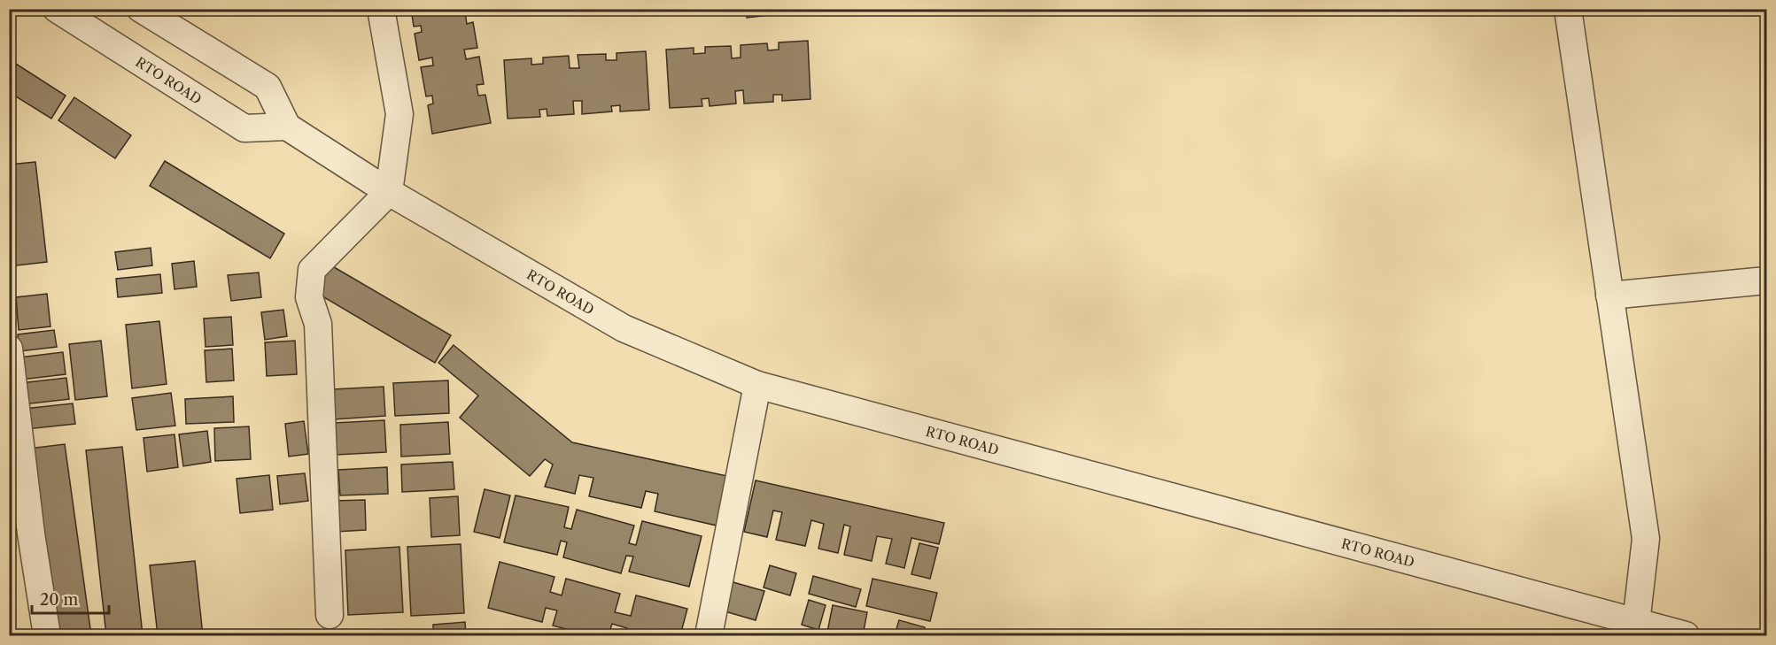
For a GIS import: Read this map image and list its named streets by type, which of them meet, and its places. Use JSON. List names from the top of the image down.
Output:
{
  "streets": {
    "street": ["RTO ROAD"]
  },
  "scale_bar": "20 m"
}
